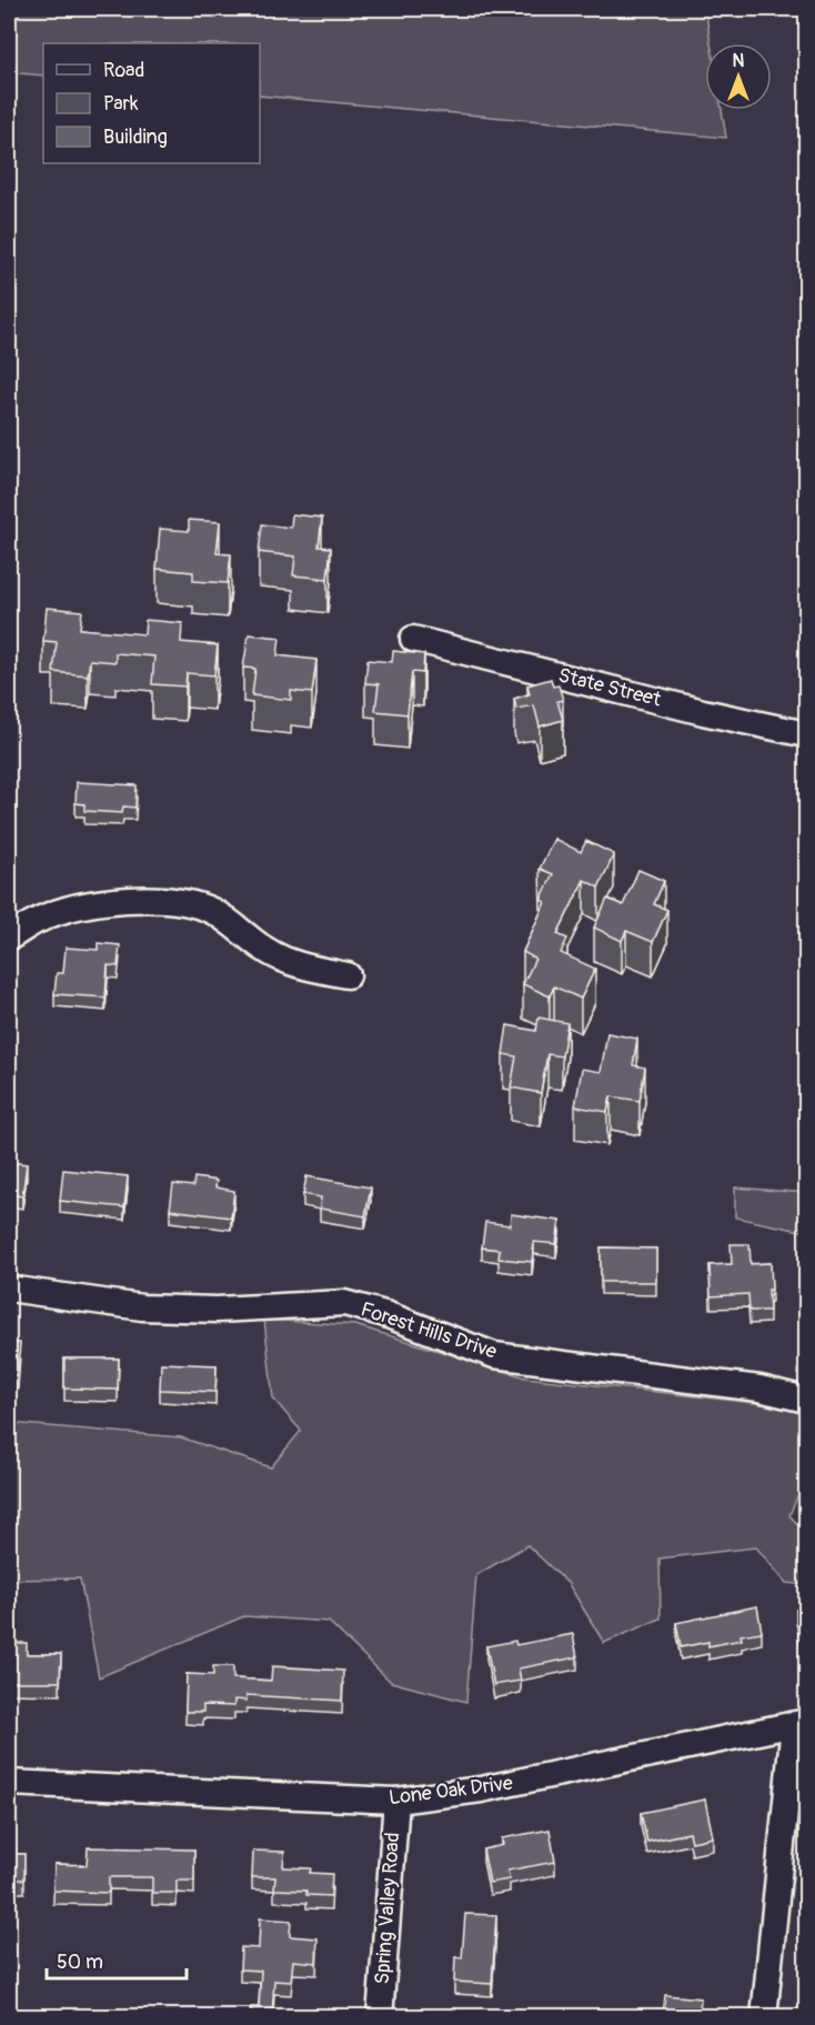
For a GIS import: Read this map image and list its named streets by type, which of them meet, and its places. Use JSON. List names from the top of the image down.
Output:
{
  "streets": {
    "street": [
      "State Street",
      "Forest Hills Drive",
      "Lone Oak Drive",
      "Spring Valley Road"
    ]
  },
  "crossings": [
    ["Lone Oak Drive", "Spring Valley Road"]
  ],
  "legend": ["Road", "Park", "Building"],
  "scale_bar": "50 m",
  "north": "top"
}
